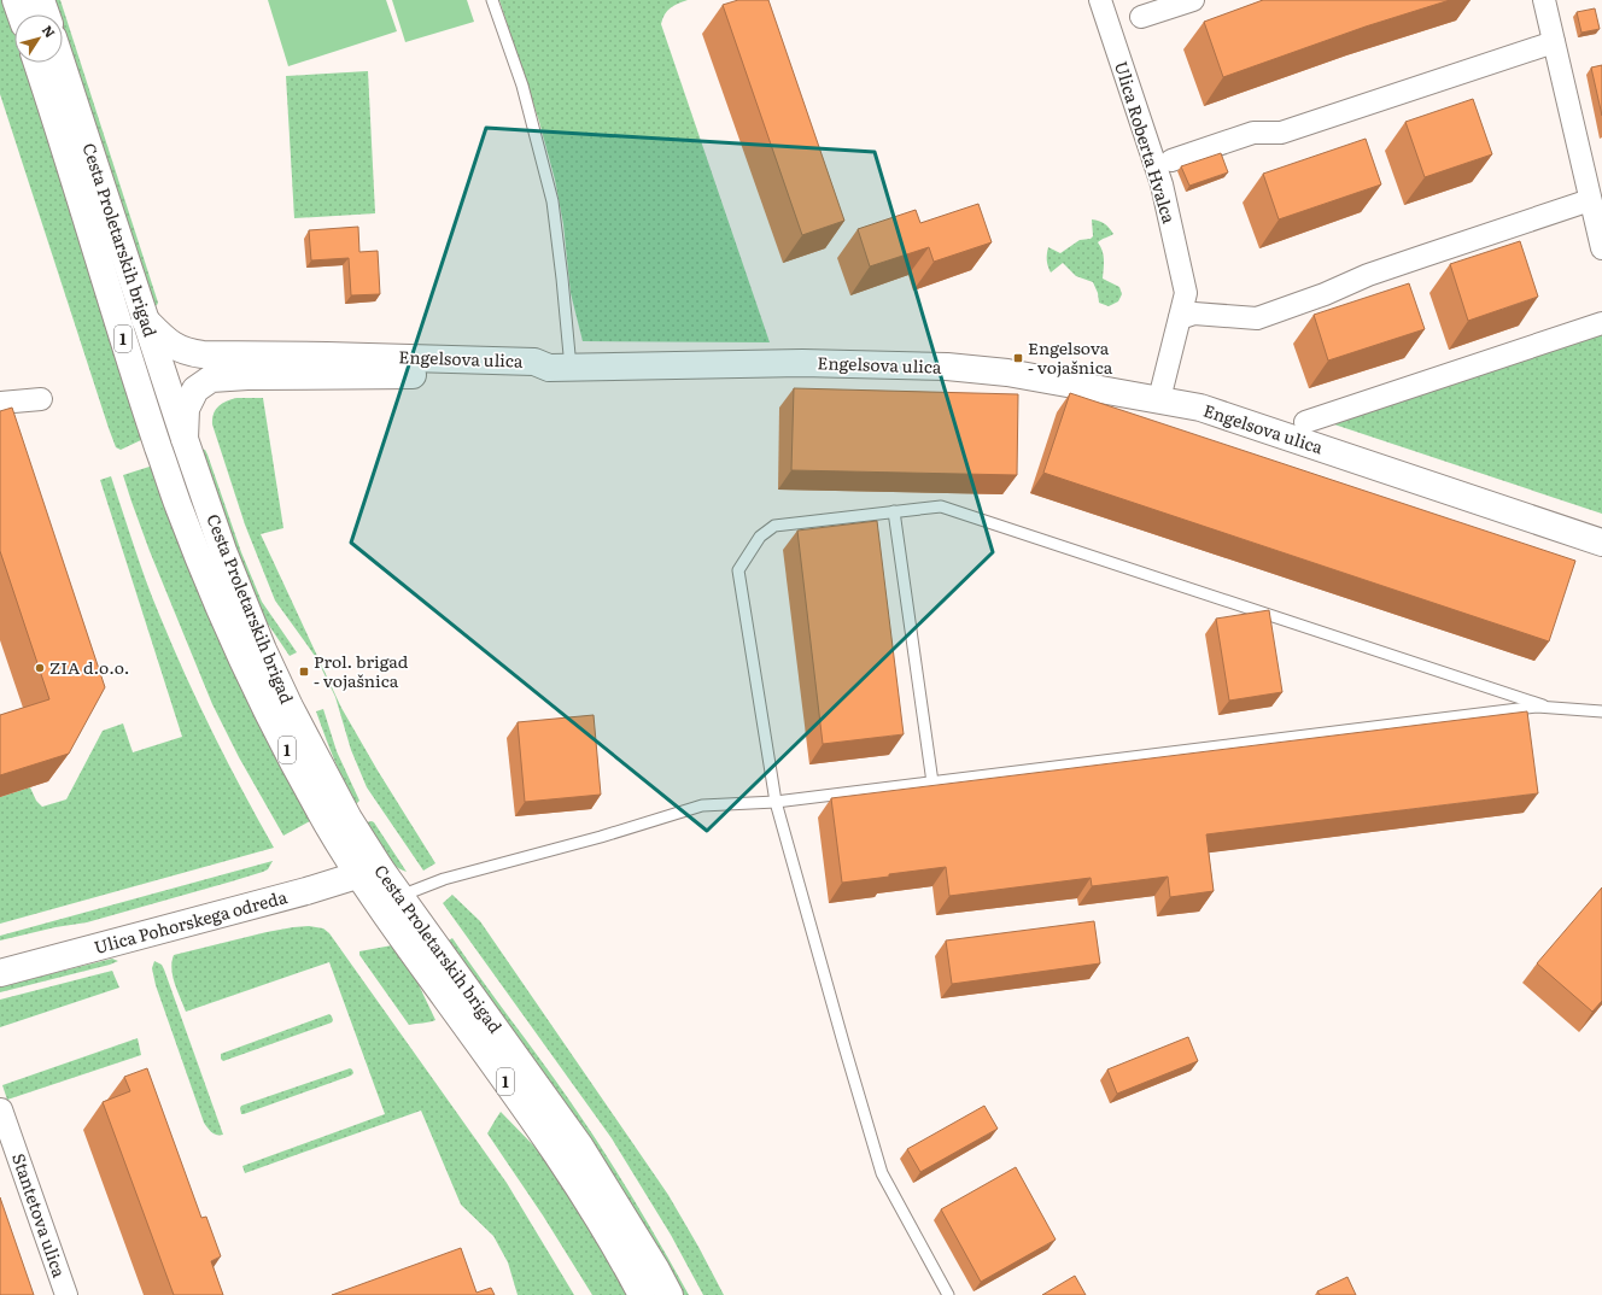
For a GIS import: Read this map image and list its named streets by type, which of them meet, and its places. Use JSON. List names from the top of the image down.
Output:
{
  "streets": {
    "main road": [
      "Cesta Proletarskih brigad",
      "1",
      "Engelsova ulica",
      "Ulica Pohorskega odreda"
    ],
    "street": ["Ulica Roberta Hvalca", "Stantetova ulica"]
  },
  "crossings": [
    ["Ulica Roberta Hvalca", "Engelsova ulica"],
    ["Cesta Proletarskih brigad", "Engelsova ulica"],
    ["Cesta Proletarskih brigad", "Ulica Pohorskega odreda"]
  ],
  "places": {
    "transit": ["Engelsova - vojašnica", "Prol. brigad - vojašnica"],
    "other": ["ZIA d.o.o."]
  },
  "north": "top right"
}
